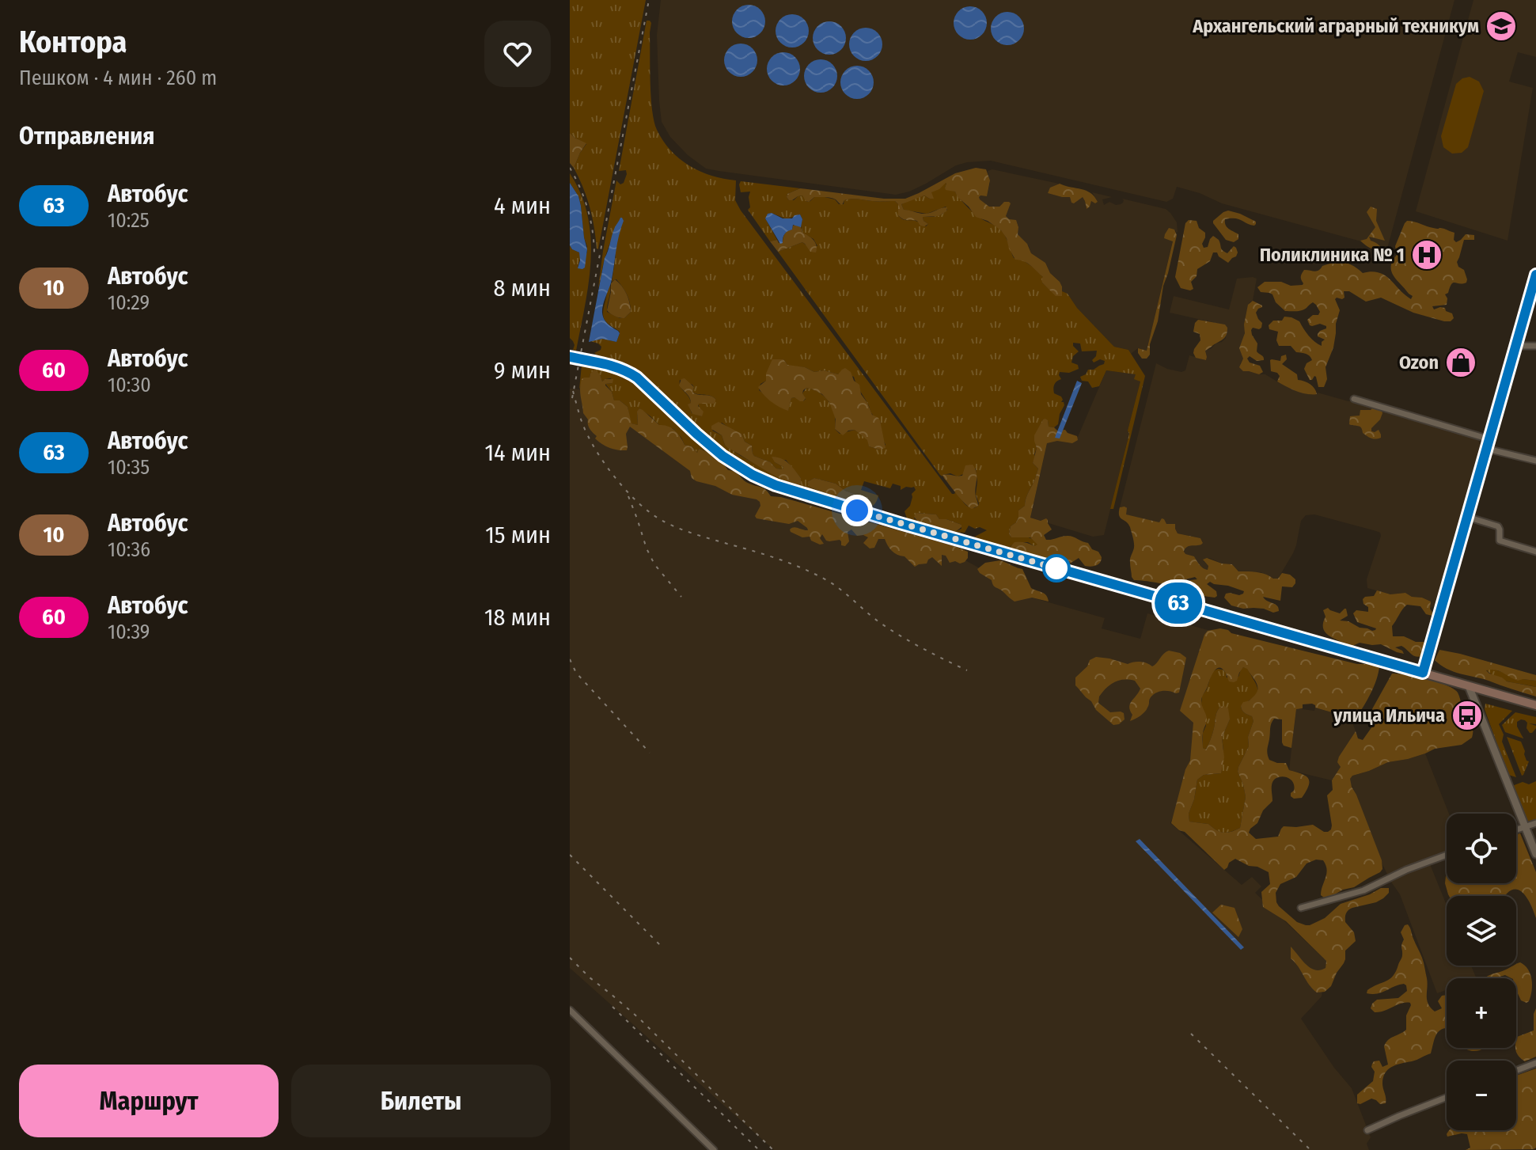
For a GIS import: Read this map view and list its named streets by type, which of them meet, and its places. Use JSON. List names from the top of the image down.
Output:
{
  "places": {
    "school or university": ["Архангельский аграрный техникум"],
    "hospital": ["Поликлиника № 1"],
    "shop": ["Ozon"],
    "bus stop": ["улица Ильича"]
  },
  "lines": ["bus line 63"],
  "page": {
    "heading": [
      ["Контора", "Пешком · 4 мин · 260 m"],
      "Отправления"
    ],
    "on_map": "63",
    "list": [
      {
        "mark": "63",
        "name": "Автобус",
        "note": "10:25",
        "value": "4 мин"
      },
      {
        "mark": "10",
        "name": "Автобус",
        "note": "10:29",
        "value": "8 мин"
      },
      {
        "mark": "60",
        "name": "Автобус",
        "note": "10:30",
        "value": "9 мин"
      },
      {
        "mark": "63",
        "name": "Автобус",
        "note": "10:35",
        "value": "14 мин"
      },
      {
        "mark": "10",
        "name": "Автобус",
        "note": "10:36",
        "value": "15 мин"
      },
      {
        "mark": "60",
        "name": "Автобус",
        "note": "10:39",
        "value": "18 мин"
      }
    ],
    "map_buttons": ["+", "−"],
    "buttons": ["Маршрут", "Билеты"]
  }
}
